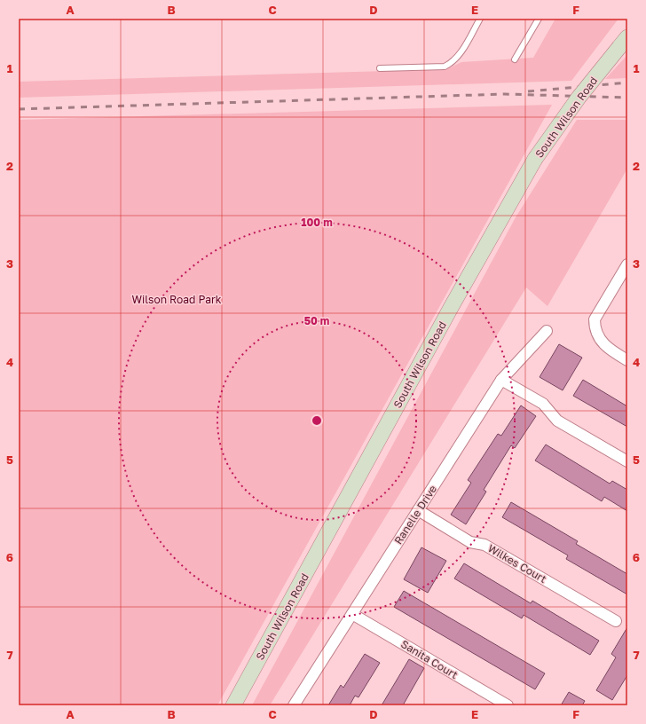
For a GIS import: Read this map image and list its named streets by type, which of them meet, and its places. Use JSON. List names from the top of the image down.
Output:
{
  "streets": {
    "main road": ["South Wilson Road"],
    "street": ["Ranelle Drive", "Wilkes Court", "Sanita Court"]
  },
  "crossings": [
    ["Ranelle Drive", "Wilkes Court"],
    ["Ranelle Drive", "Sanita Court"]
  ],
  "parks": ["Wilson Road Park"],
  "grid": {
    "columns": [
      "A",
      "B",
      "C",
      "D",
      "E",
      "F"
    ],
    "rows": [
      "1",
      "2",
      "3",
      "4",
      "5",
      "6",
      "7"
    ]
  },
  "rings": ["100 m", "50 m"]
}
